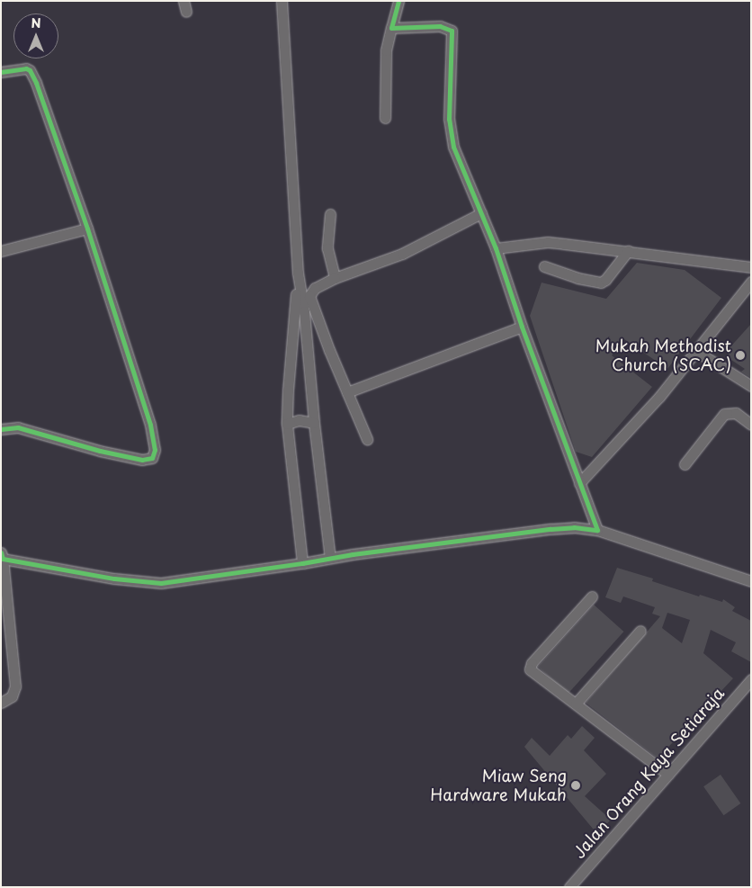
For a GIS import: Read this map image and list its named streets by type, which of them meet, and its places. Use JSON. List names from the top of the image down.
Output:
{
  "streets": {
    "street": ["Jalan Orang Kaya Setiaraja"]
  },
  "places": ["Mukah Methodist Church (SCAC)", "Miaw Seng Hardware Mukah"],
  "north": "top"
}
